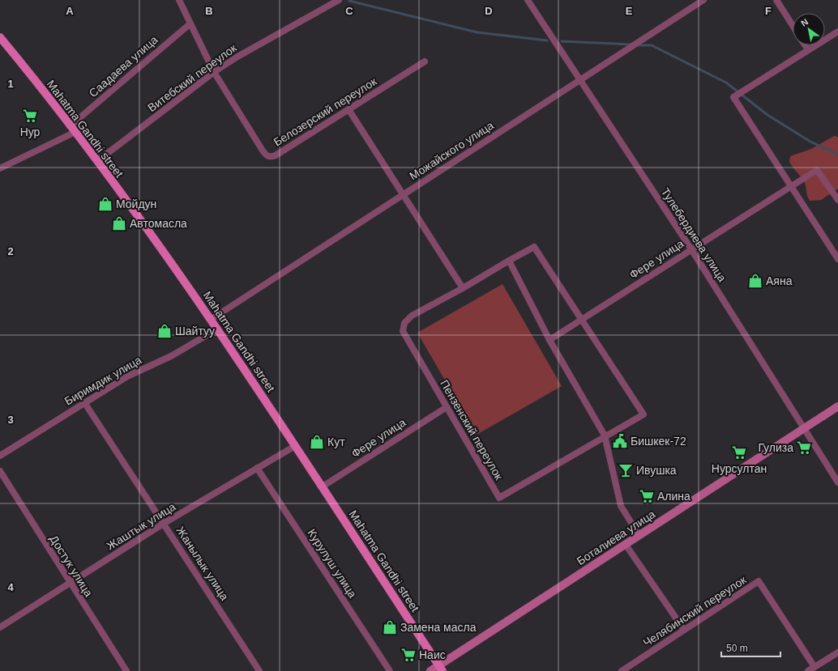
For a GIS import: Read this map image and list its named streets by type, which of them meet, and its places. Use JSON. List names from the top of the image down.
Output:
{
  "streets": {
    "main road": ["Mahatma Gandhi street"],
    "street": [
      "Саадаева улица",
      "Витебский переулок",
      "Белозерский переулок",
      "Можайского улица",
      "Тулебердиева улица",
      "Фере улица",
      "Биримдик улица",
      "Пензенский переулок",
      "Жаштык улица",
      "Боталиева улица",
      "Жанылык улица",
      "Курулуш улица",
      "Достук улица",
      "Челябинский переулок"
    ]
  },
  "crossings": [
    ["Саадаева улица", "Белозерский переулок"],
    ["Саадаева улица", "Mahatma Gandhi street"],
    ["Витебский переулок", "Белозерский переулок"],
    ["Витебский переулок", "Mahatma Gandhi street"],
    ["Mahatma Gandhi street", "Можайского улица"],
    ["Mahatma Gandhi street", "Фере улица"],
    ["Mahatma Gandhi street", "Биримдик улица"],
    ["Mahatma Gandhi street", "Жаштык улица"],
    ["Mahatma Gandhi street", "Боталиева улица"],
    ["Можайского улица", "Тулебердиева улица"],
    ["Тулебердиева улица", "Фере улица"],
    ["Тулебердиева улица", "Боталиева улица"],
    ["Фере улица", "Пензенский переулок"],
    ["Биримдик улица", "Жанылык улица"],
    ["Жаштык улица", "Жанылык улица"],
    ["Жаштык улица", "Курулуш улица"],
    ["Жаштык улица", "Достук улица"]
  ],
  "places": {
    "supermarket": [
      "Нур",
      "Гулиза",
      "Нурсултан",
      "Алина",
      "Наис"
    ],
    "shop": [
      "Мойдун",
      "Автомасла",
      "Аяна",
      "Шайтуу",
      "Кут",
      "Замена масла"
    ],
    "public building": ["Бишкек-72"],
    "bar": ["Ивушка"]
  },
  "scale_bar": "50 m",
  "north": "top left",
  "grid": {
    "columns": [
      "A",
      "B",
      "C",
      "D",
      "E",
      "F"
    ],
    "rows": [
      "1",
      "2",
      "3",
      "4"
    ]
  }
}
